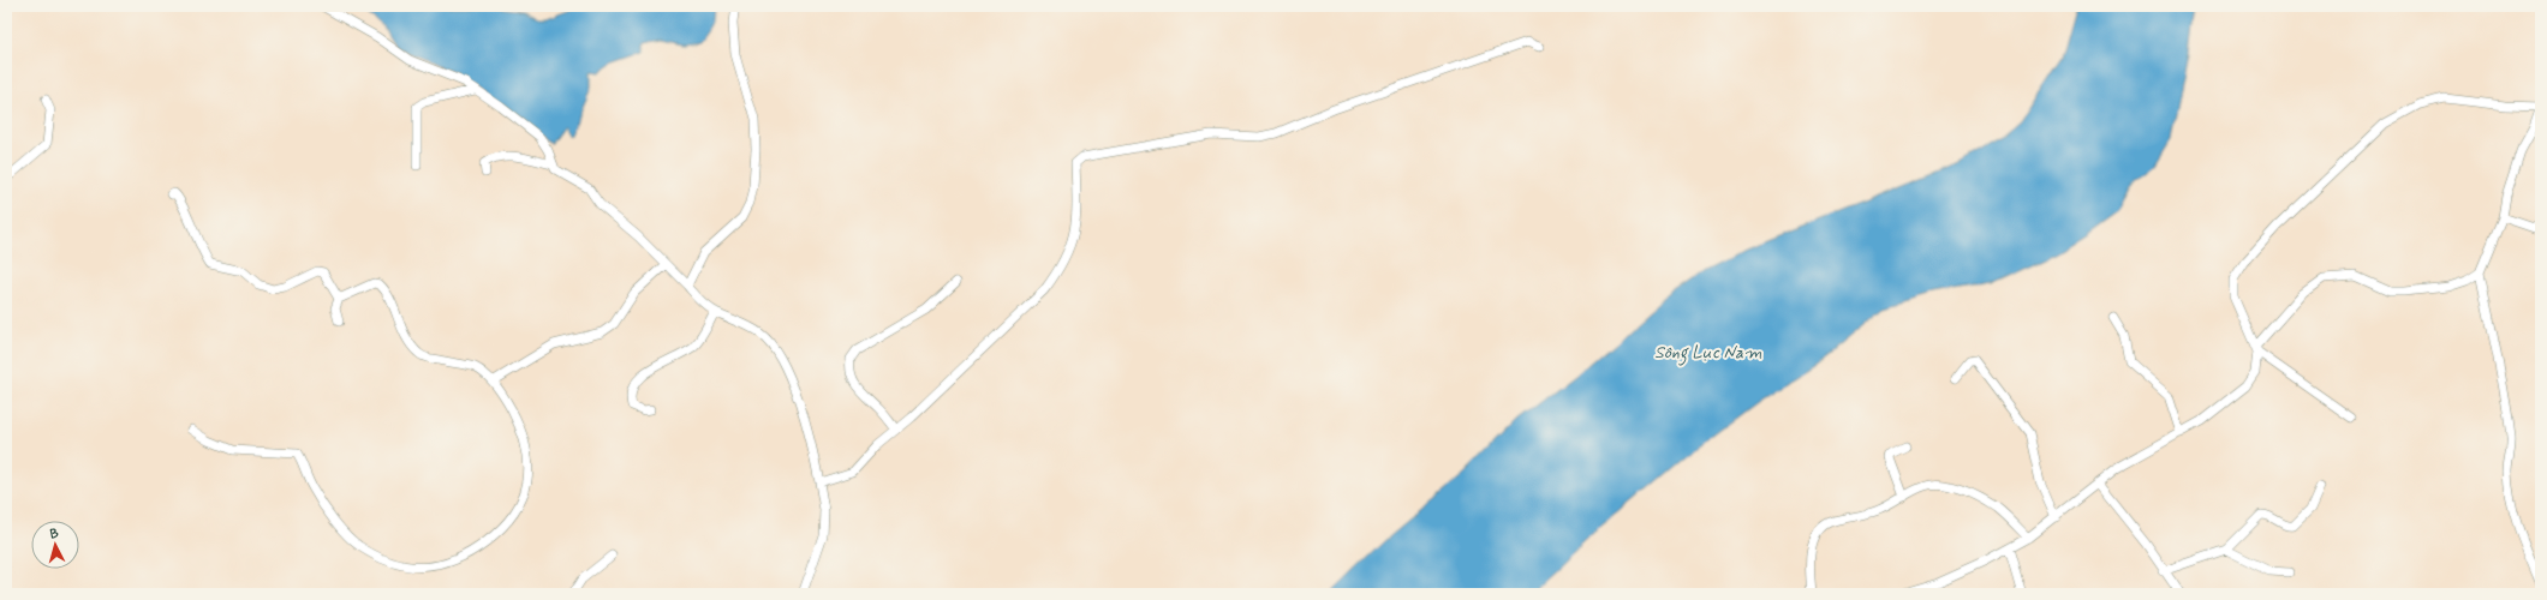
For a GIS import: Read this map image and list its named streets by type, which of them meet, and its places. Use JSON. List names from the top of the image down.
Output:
{
  "water": ["Sông Lục Nam"],
  "north": "top"
}
